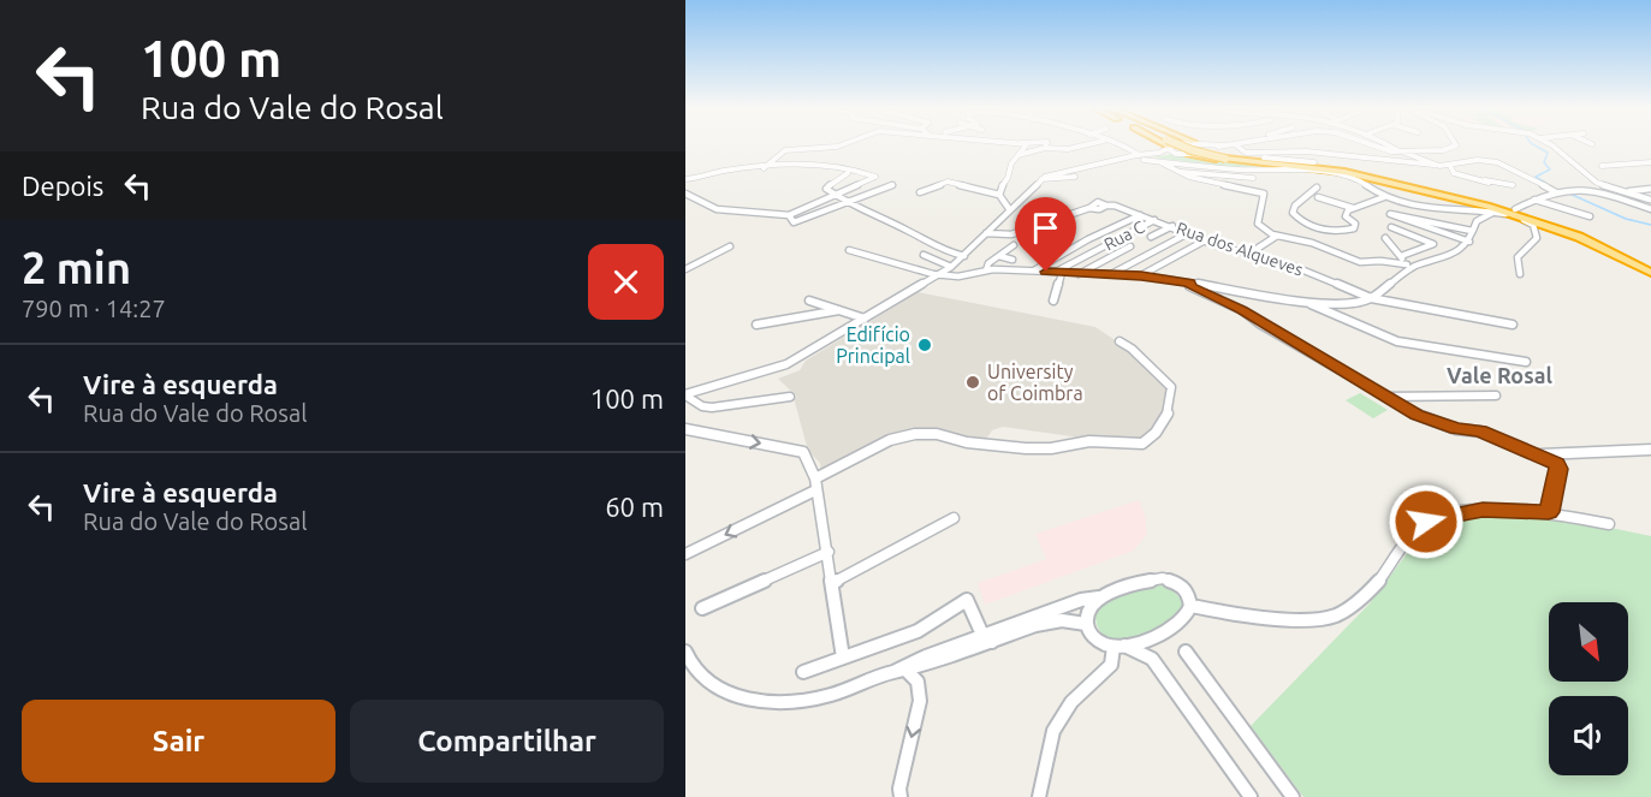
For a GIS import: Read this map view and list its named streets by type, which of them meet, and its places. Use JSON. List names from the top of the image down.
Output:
{
  "streets": {
    "street": ["Rua C", "Rua dos Alqueves"]
  },
  "crossings": [
    ["Rua C", "Rua dos Alqueves"]
  ],
  "districts": ["Vale Rosal"],
  "places": ["Edifício Principal", "University of Coimbra"],
  "north": "bottom right",
  "page": {
    "turn": ["100 m", "Rua do Vale do Rosal"],
    "then": "Depois",
    "heading": ["2 min", "790 m · 14:27"],
    "list": [
      {
        "name": "Vire à esquerda",
        "note": "Rua do Vale do Rosal",
        "value": "100 m"
      },
      {
        "name": "Vire à esquerda",
        "note": "Rua do Vale do Rosal",
        "value": "60 m"
      }
    ],
    "buttons": ["Sair", "Compartilhar"]
  }
}
